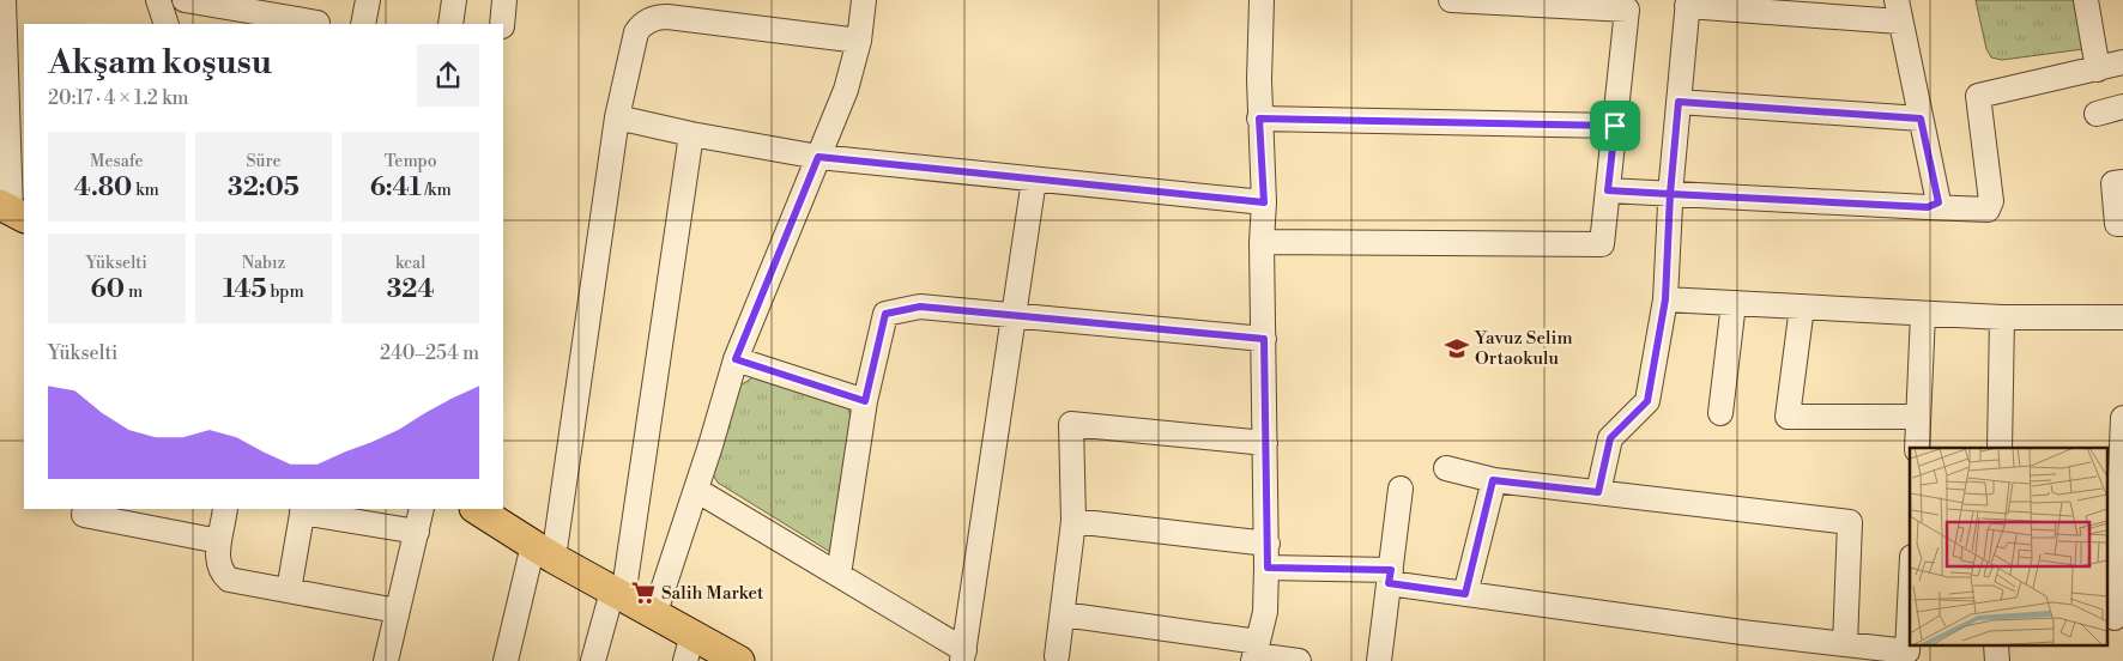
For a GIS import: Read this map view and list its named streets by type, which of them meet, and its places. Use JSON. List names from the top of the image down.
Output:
{
  "places": {
    "school or university": ["Yavuz Selim Ortaokulu"],
    "supermarket": ["Salih Market"]
  },
  "page": {
    "heading": ["Akşam koşusu", "20:17 · 4 × 1.2 km"],
    "stats": [
      ["Mesafe", "4.80 km"],
      ["Süre", "32:05"],
      ["Tempo", "6:41 /km"],
      ["Yükselti", "60 m"],
      ["Nabız", "145 bpm"],
      ["kcal", "324"]
    ],
    "chart": ["Yükselti", "240–254 m"]
  }
}
